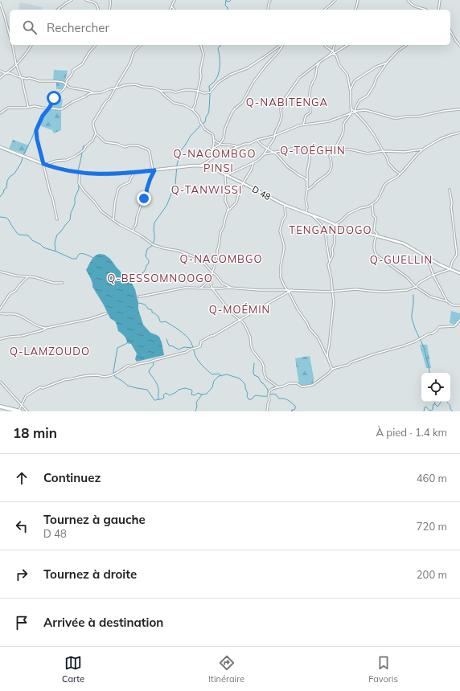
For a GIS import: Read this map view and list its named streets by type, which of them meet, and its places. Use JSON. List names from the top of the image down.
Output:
{
  "streets": {
    "street": ["D 48"]
  },
  "districts": [
    "Q-NABITENGA",
    "Q-TOÉGHIN",
    "Q-NACOMBGO",
    "PINSI",
    "Q-TANWISSI",
    "TENGANDOGO",
    "Q-NACOMBGO",
    "Q-GUELLIN",
    "Q-BESSOMNOOGO",
    "Q-MOÉMIN",
    "Q-LAMZOUDO"
  ],
  "page": {
    "search": "Rechercher",
    "heading": ["18 min", "À pied · 1.4 km"],
    "list": [
      ["Continuez", "460 m"],
      ["Tournez à gauche", "D 48", "720 m"],
      ["Tournez à droite", "200 m"],
      "Arrivée à destination"
    ],
    "nav": ["Carte", "Itinéraire", "Favoris"]
  }
}
